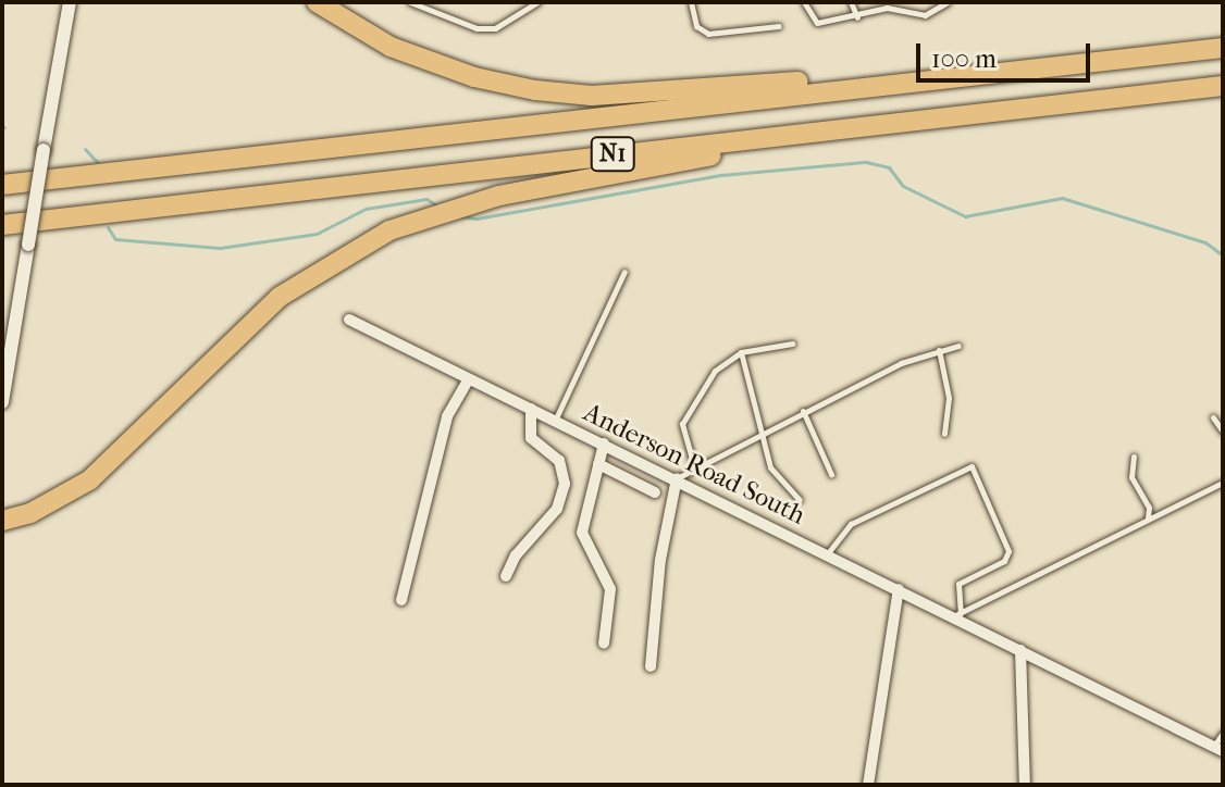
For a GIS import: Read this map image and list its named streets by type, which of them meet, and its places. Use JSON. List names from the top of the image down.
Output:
{
  "streets": {
    "highway": ["N1"],
    "street": ["Anderson Road South"]
  },
  "scale_bar": "100 m"
}
